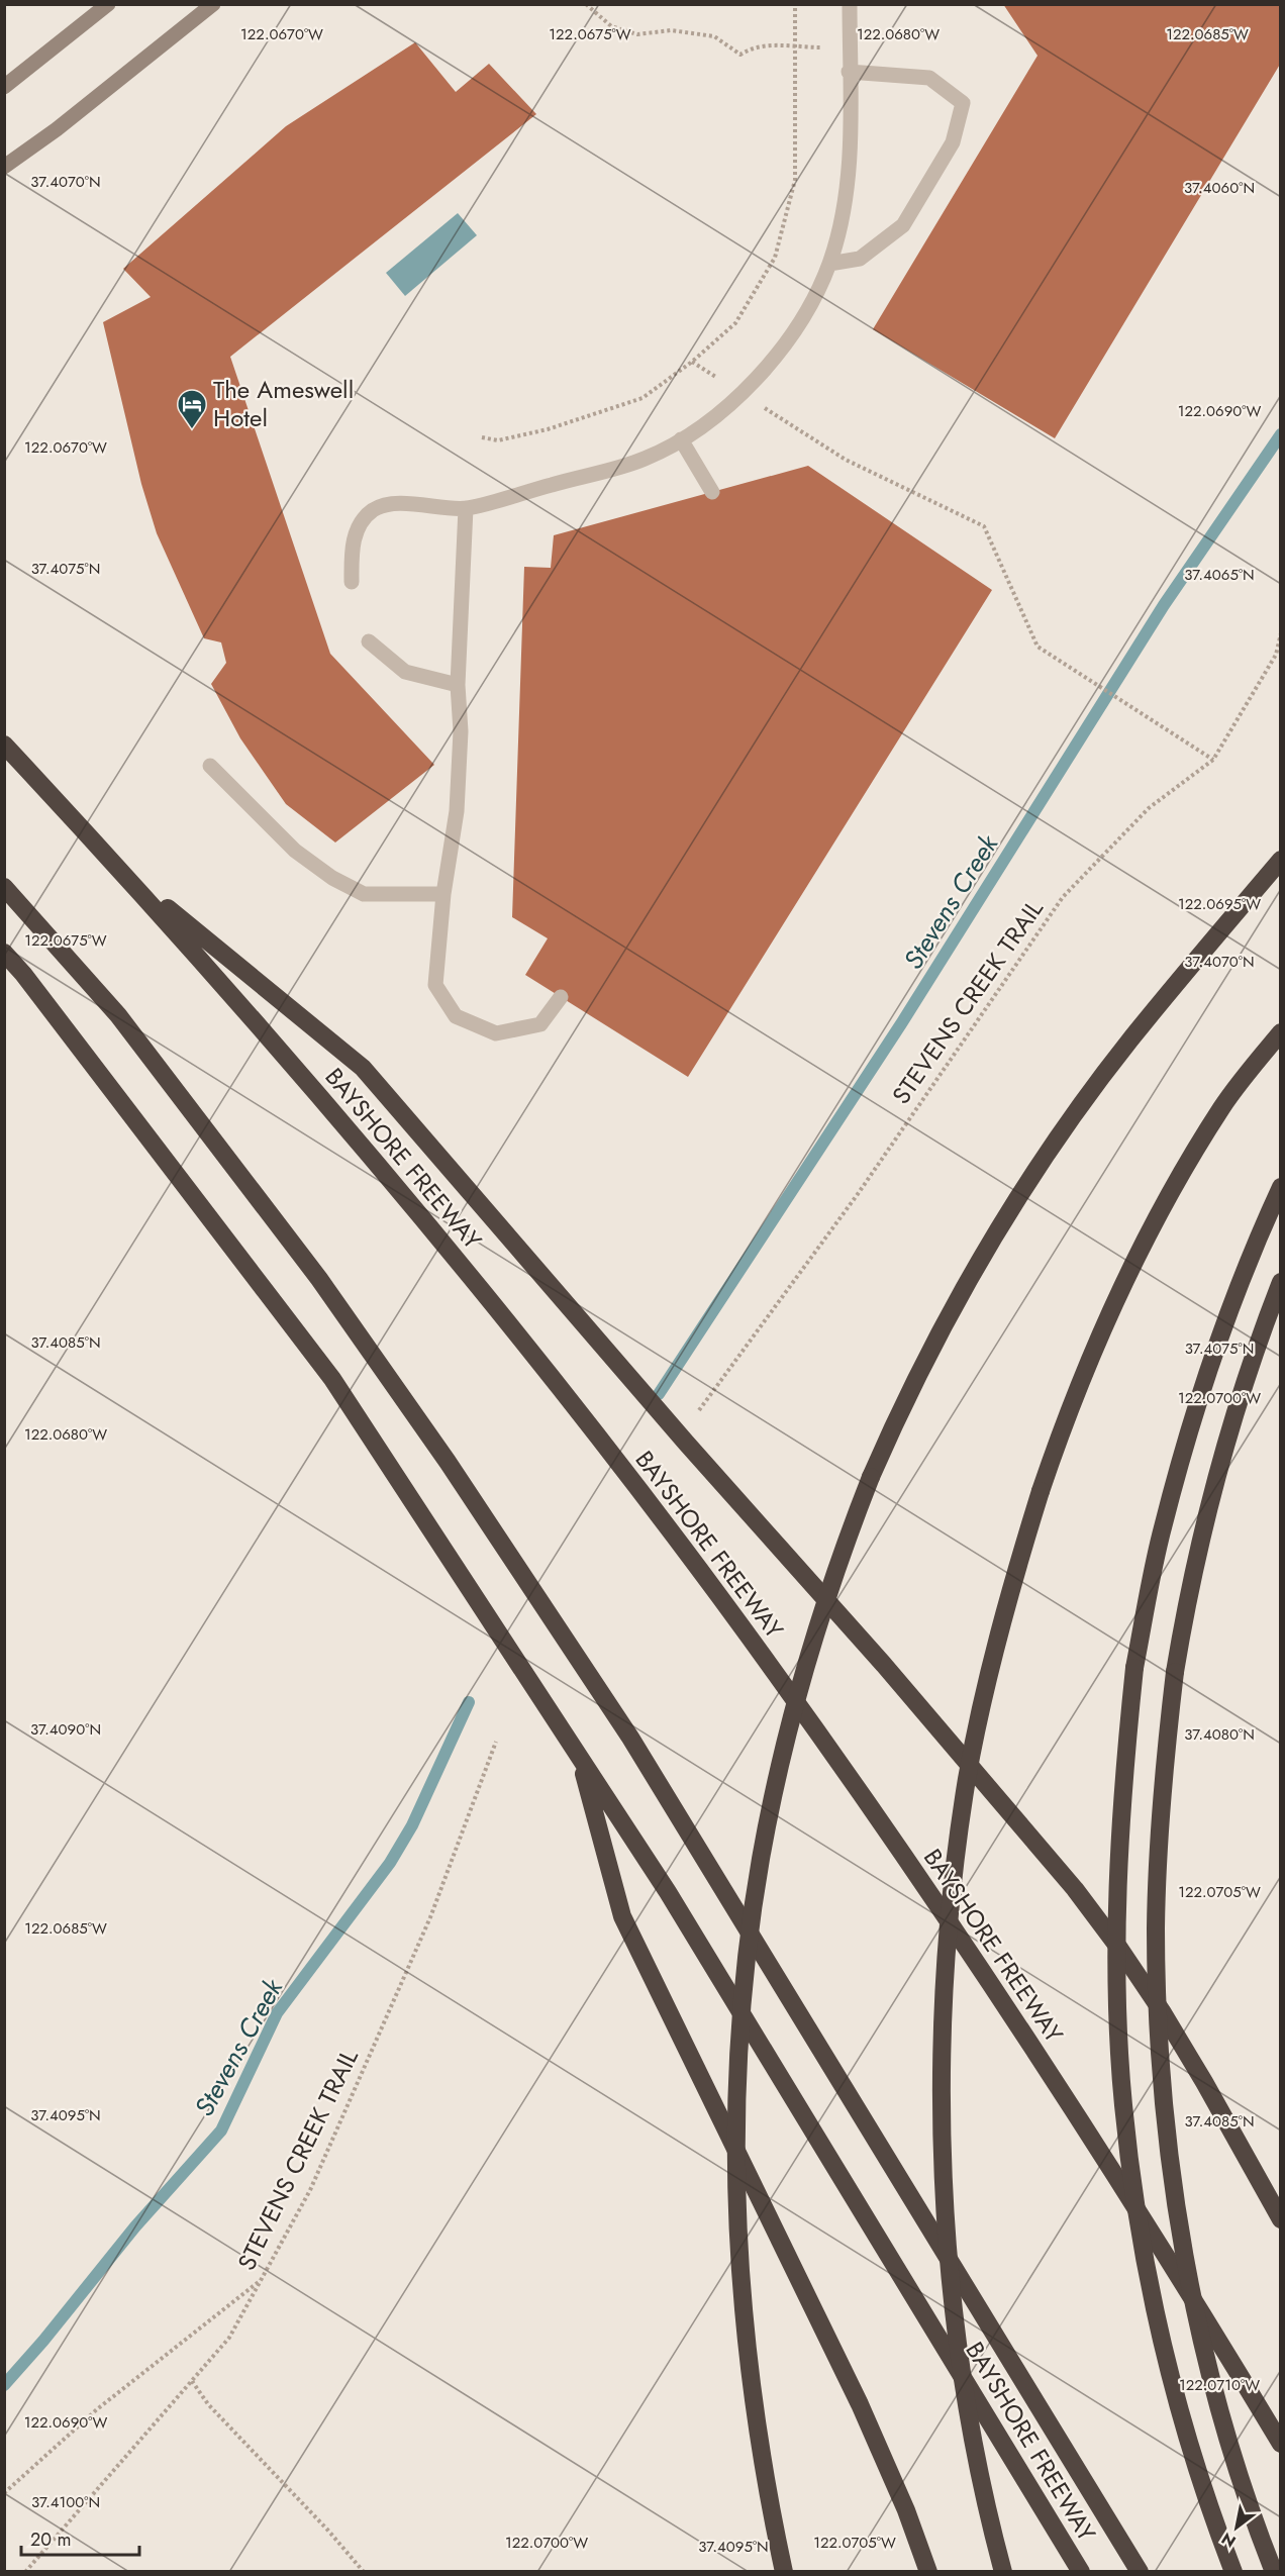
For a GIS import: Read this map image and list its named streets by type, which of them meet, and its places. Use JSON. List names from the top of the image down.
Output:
{
  "streets": {
    "highway": ["BAYSHORE FREEWAY"],
    "path": ["STEVENS CREEK TRAIL"]
  },
  "water": ["Stevens Creek"],
  "places": {
    "hotel": ["The Ameswell Hotel"]
  },
  "scale_bar": "20 m",
  "north": "bottom left",
  "coordinates": [
    "122.0670°W",
    "122.0675°W",
    "122.0680°W",
    "122.0685°W",
    "37.4070°N",
    "37.4060°N",
    "122.0690°W",
    "37.4075°N",
    "37.4065°N",
    "122.0695°W",
    "37.4085°N",
    "122.0700°W",
    "37.4090°N",
    "37.4080°N",
    "122.0705°W",
    "37.4095°N",
    "122.0710°W",
    "37.4100°N"
  ]
}
